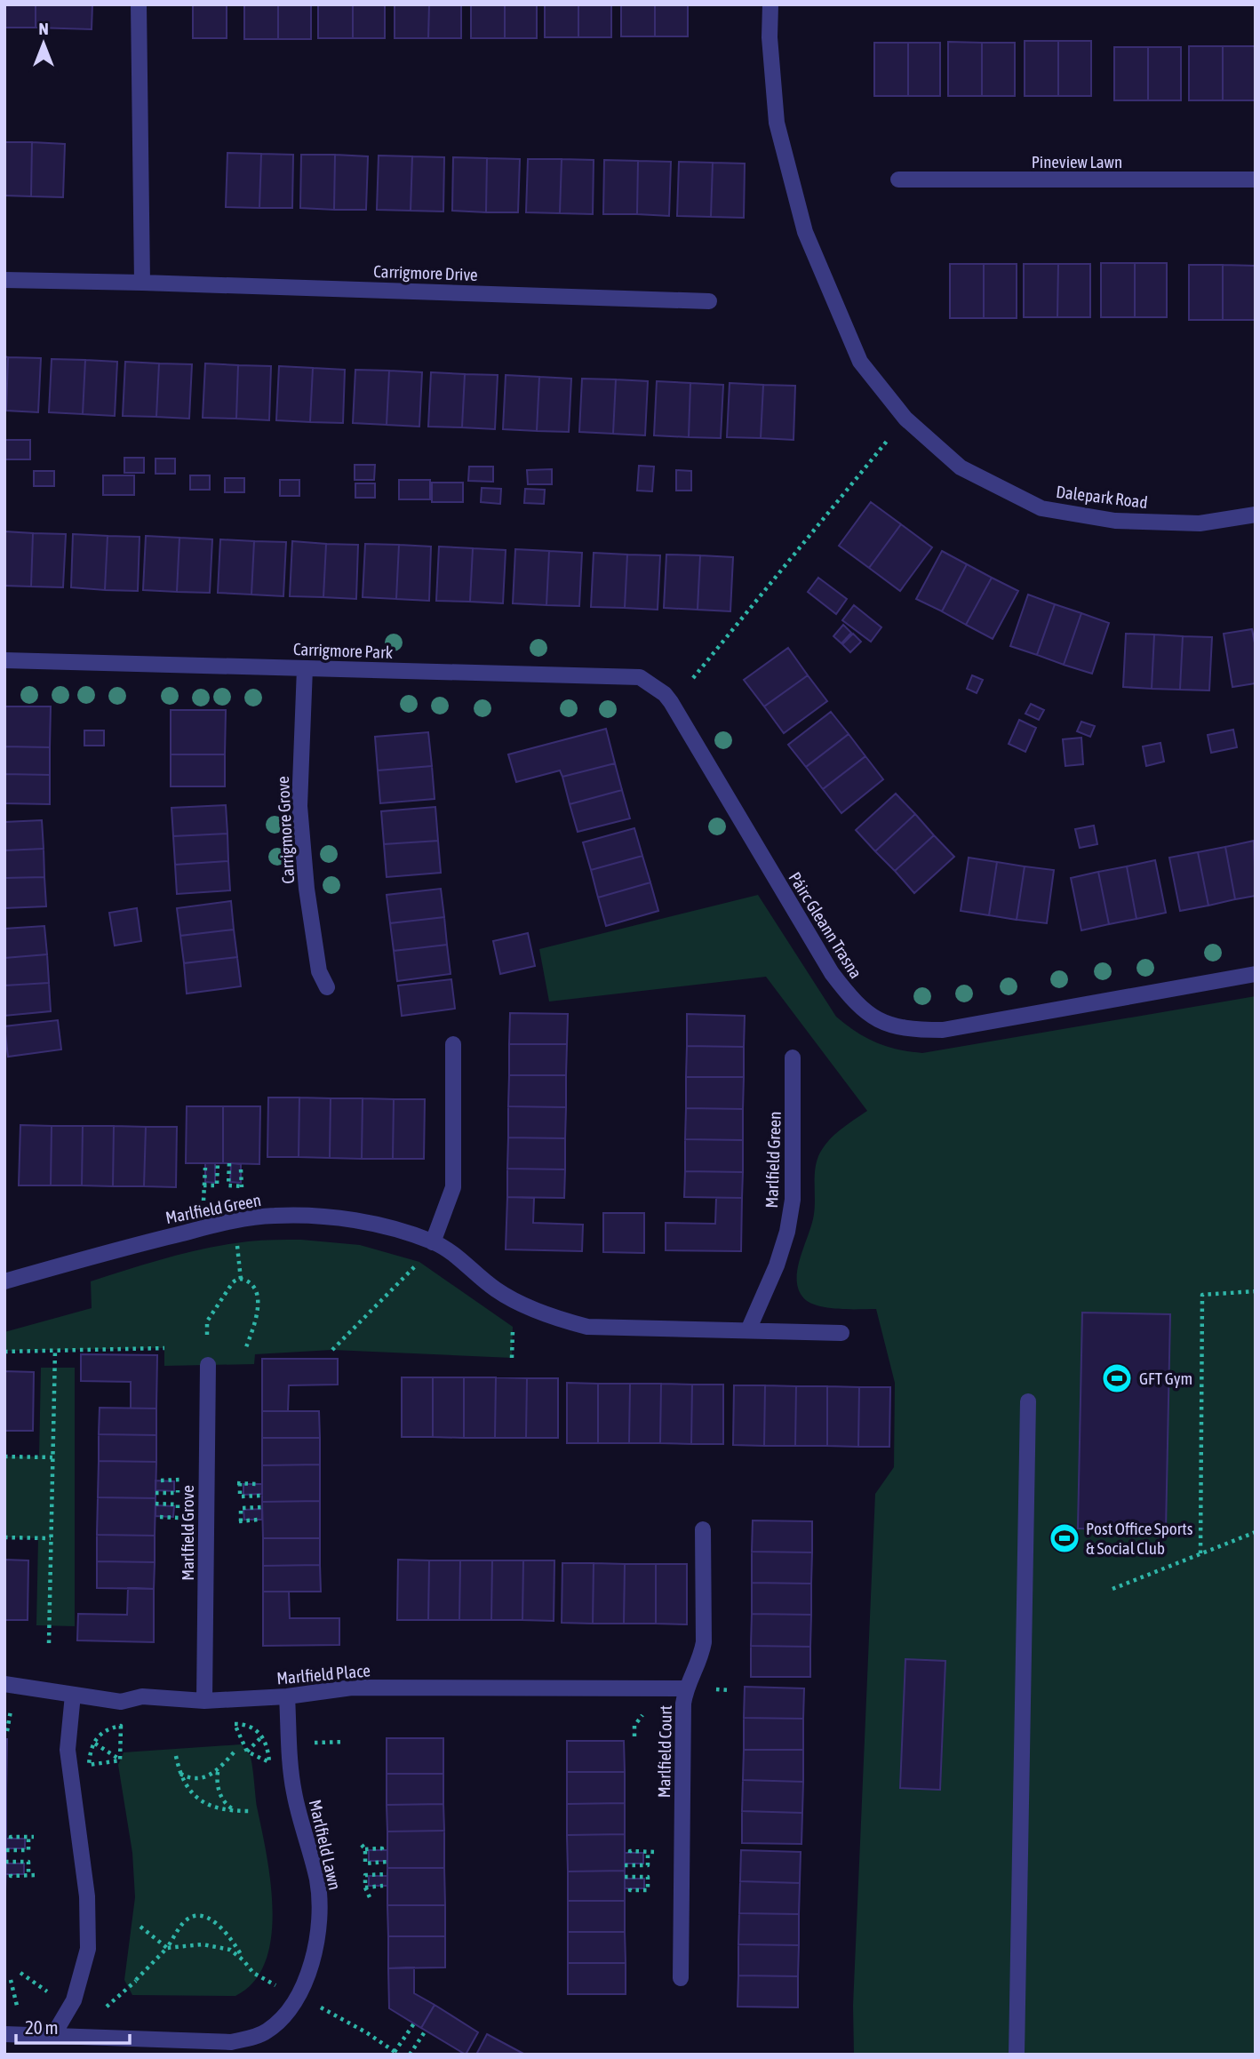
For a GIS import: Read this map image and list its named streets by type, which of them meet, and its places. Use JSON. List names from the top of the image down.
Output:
{
  "streets": {
    "street": [
      "Pineview Lawn",
      "Carrigmore Drive",
      "Dalepark Road",
      "Carrigmore Park",
      "Carrigmore Grove",
      "Páirc Gleann Trasna",
      "Marlfield Green",
      "Marlfield Grove",
      "Marlfield Place",
      "Marlfield Court",
      "Marlfield Lawn"
    ]
  },
  "crossings": [
    ["Carrigmore Park", "Carrigmore Grove"],
    ["Carrigmore Park", "Páirc Gleann Trasna"],
    ["Marlfield Grove", "Marlfield Place"],
    ["Marlfield Place", "Marlfield Court"],
    ["Marlfield Place", "Marlfield Lawn"]
  ],
  "places": {
    "sports": ["GFT Gym", "Post Office Sports & Social Club"]
  },
  "scale_bar": "20 m",
  "north": "top"
}
